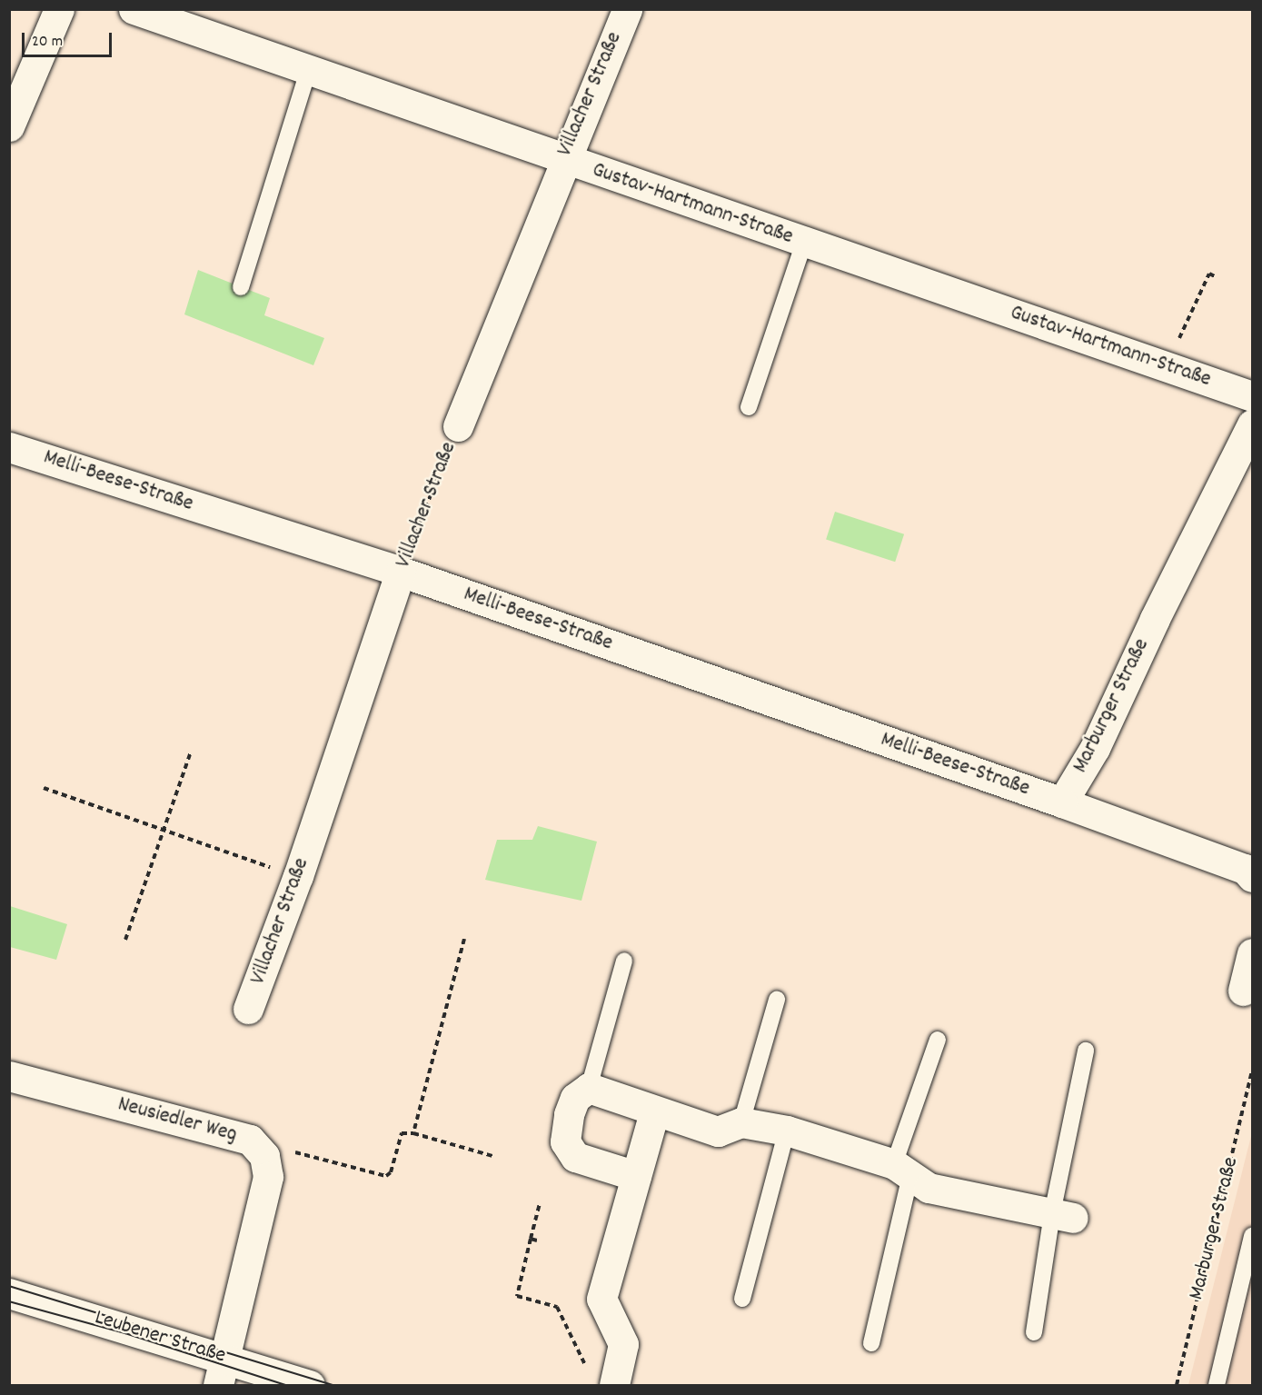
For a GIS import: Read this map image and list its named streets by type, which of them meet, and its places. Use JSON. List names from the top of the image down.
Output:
{
  "streets": {
    "street": [
      "Villacher Straße",
      "Gustav-Hartmann-Straße",
      "Melli-Beese-Straße",
      "Marburger Straße",
      "Neusiedler Weg",
      "Leubener Straße"
    ]
  },
  "crossings": [
    ["Villacher Straße", "Gustav-Hartmann-Straße"],
    ["Villacher Straße", "Melli-Beese-Straße"],
    ["Melli-Beese-Straße", "Marburger Straße"],
    ["Neusiedler Weg", "Leubener Straße"]
  ],
  "scale_bar": "20 m"
}
